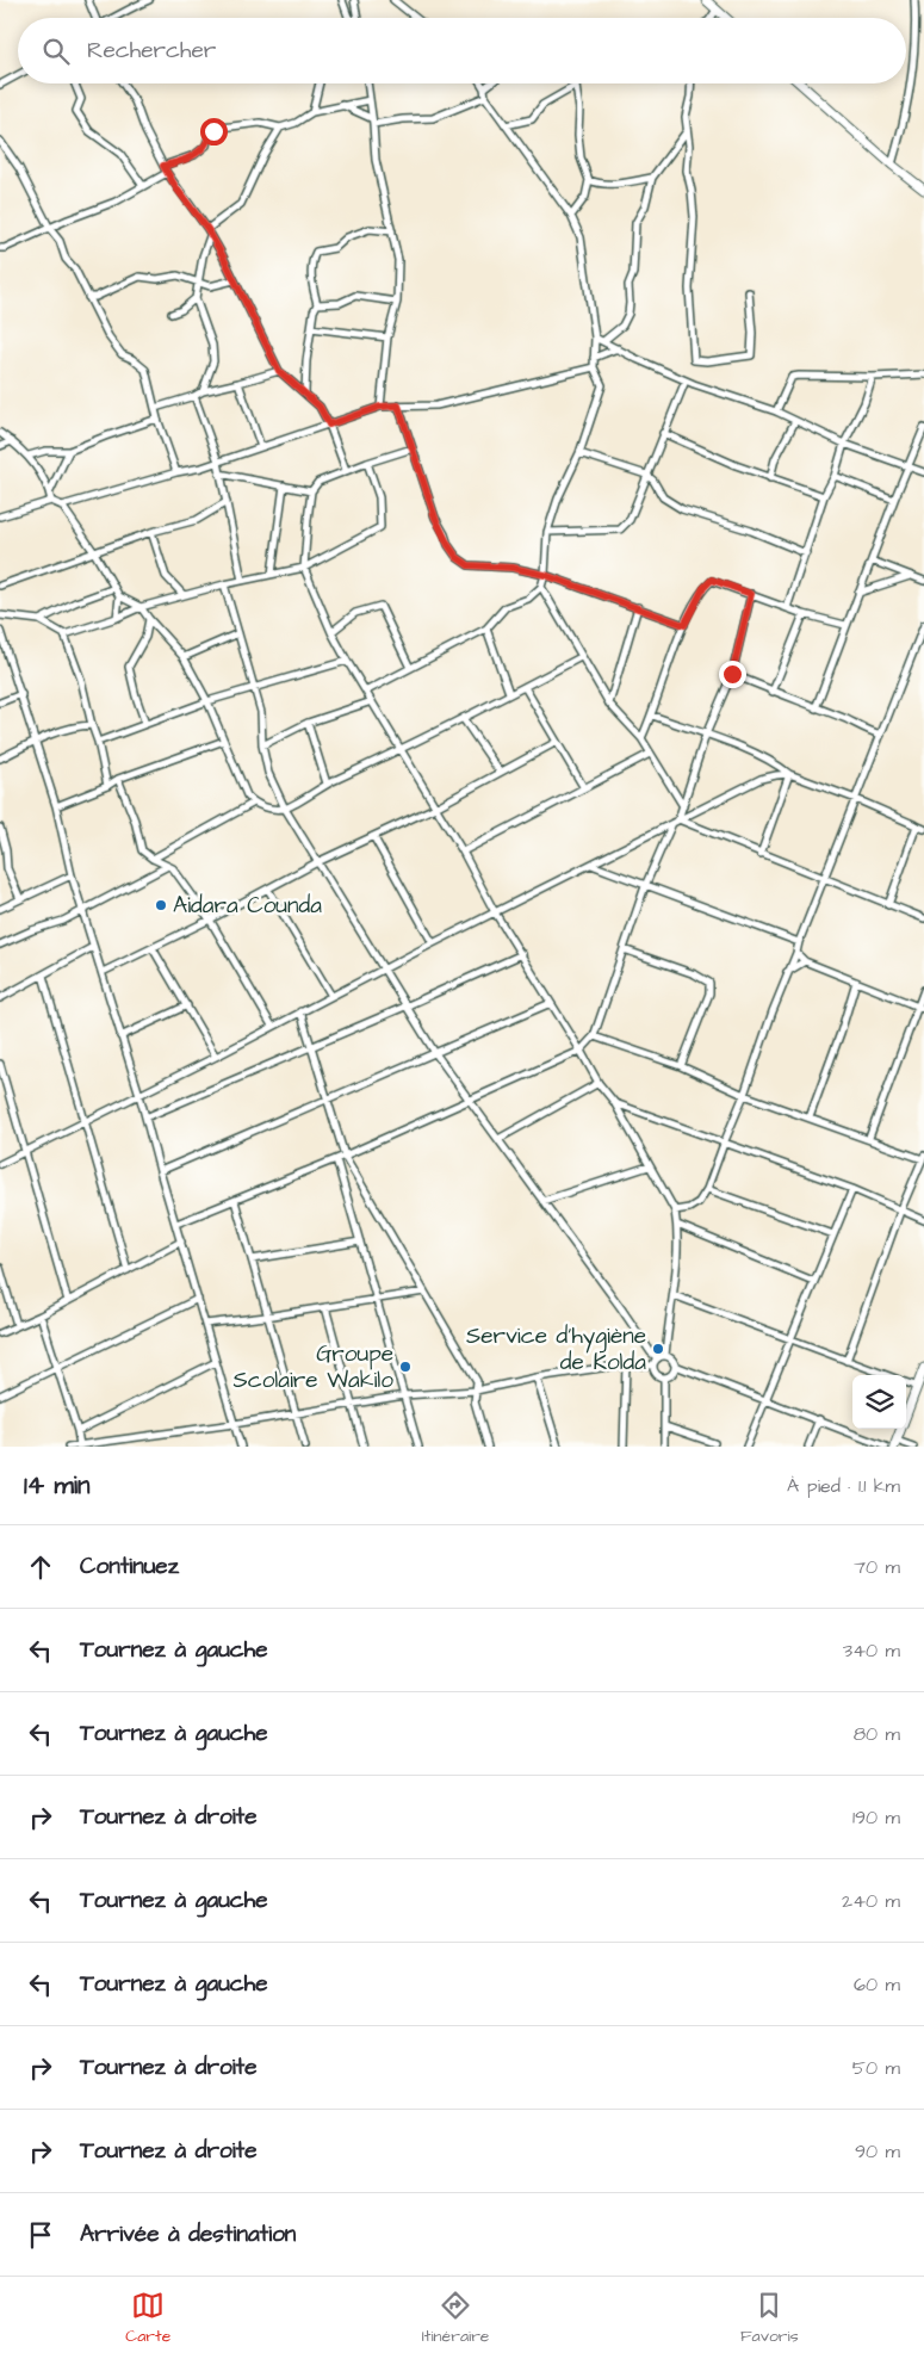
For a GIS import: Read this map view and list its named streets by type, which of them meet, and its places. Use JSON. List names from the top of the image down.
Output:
{
  "places": ["Aidara Counda", "Service d'hygiène de Kolda", "Groupe Scolaire Wakilo"],
  "page": {
    "search": "Rechercher",
    "heading": ["14 min", "À pied · 1.1 km"],
    "list": [
      ["Continuez", "70 m"],
      ["Tournez à gauche", "340 m"],
      ["Tournez à gauche", "80 m"],
      ["Tournez à droite", "190 m"],
      ["Tournez à gauche", "240 m"],
      ["Tournez à gauche", "60 m"],
      ["Tournez à droite", "50 m"],
      ["Tournez à droite", "90 m"],
      "Arrivée à destination"
    ],
    "nav": ["Carte", "Itinéraire", "Favoris"]
  }
}
